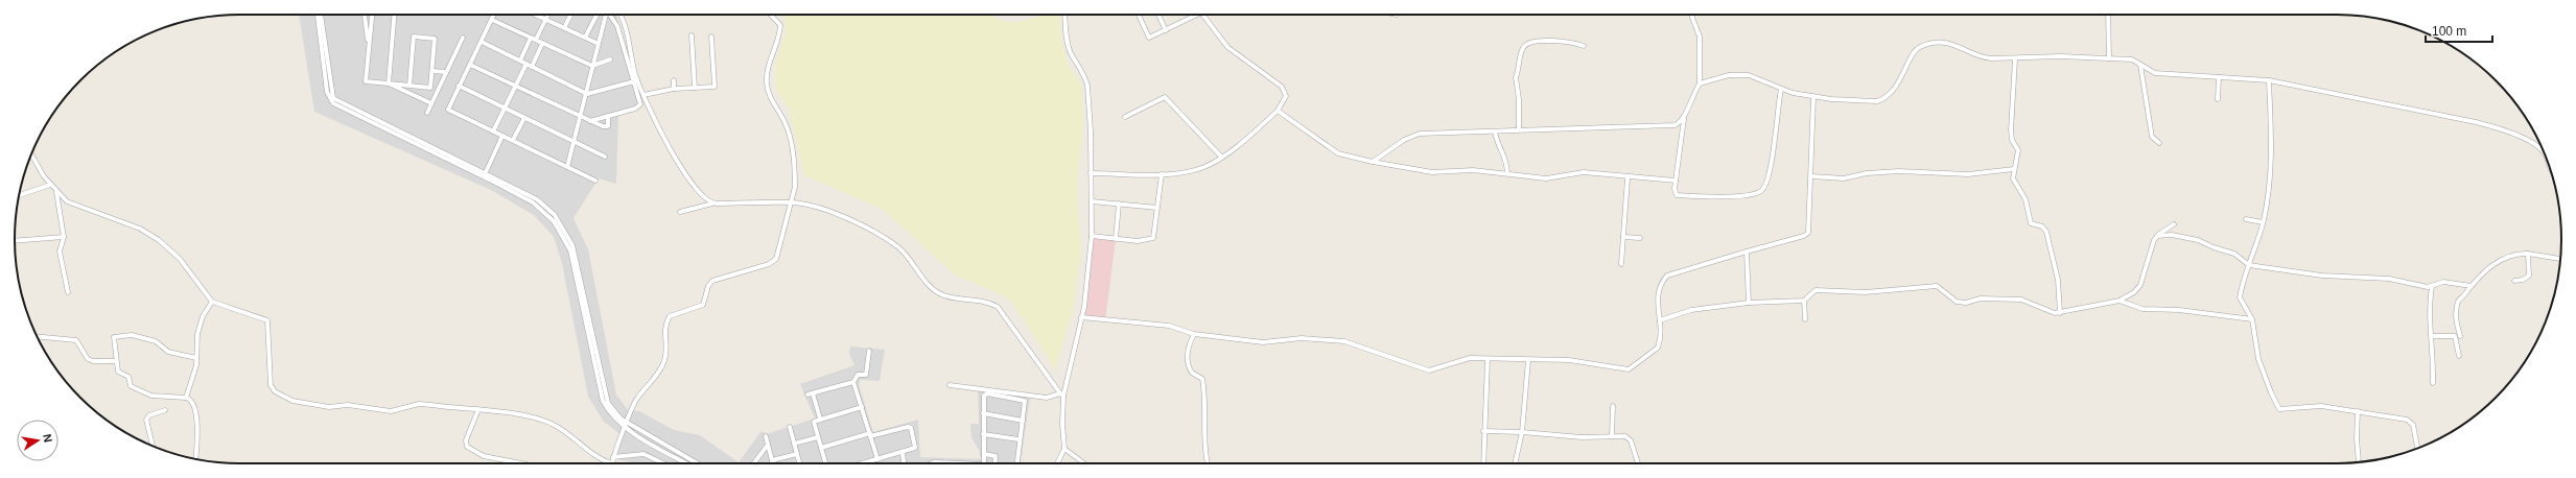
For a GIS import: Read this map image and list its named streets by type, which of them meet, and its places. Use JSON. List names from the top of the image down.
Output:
{
  "scale_bar": "100 m",
  "north": "right"
}
